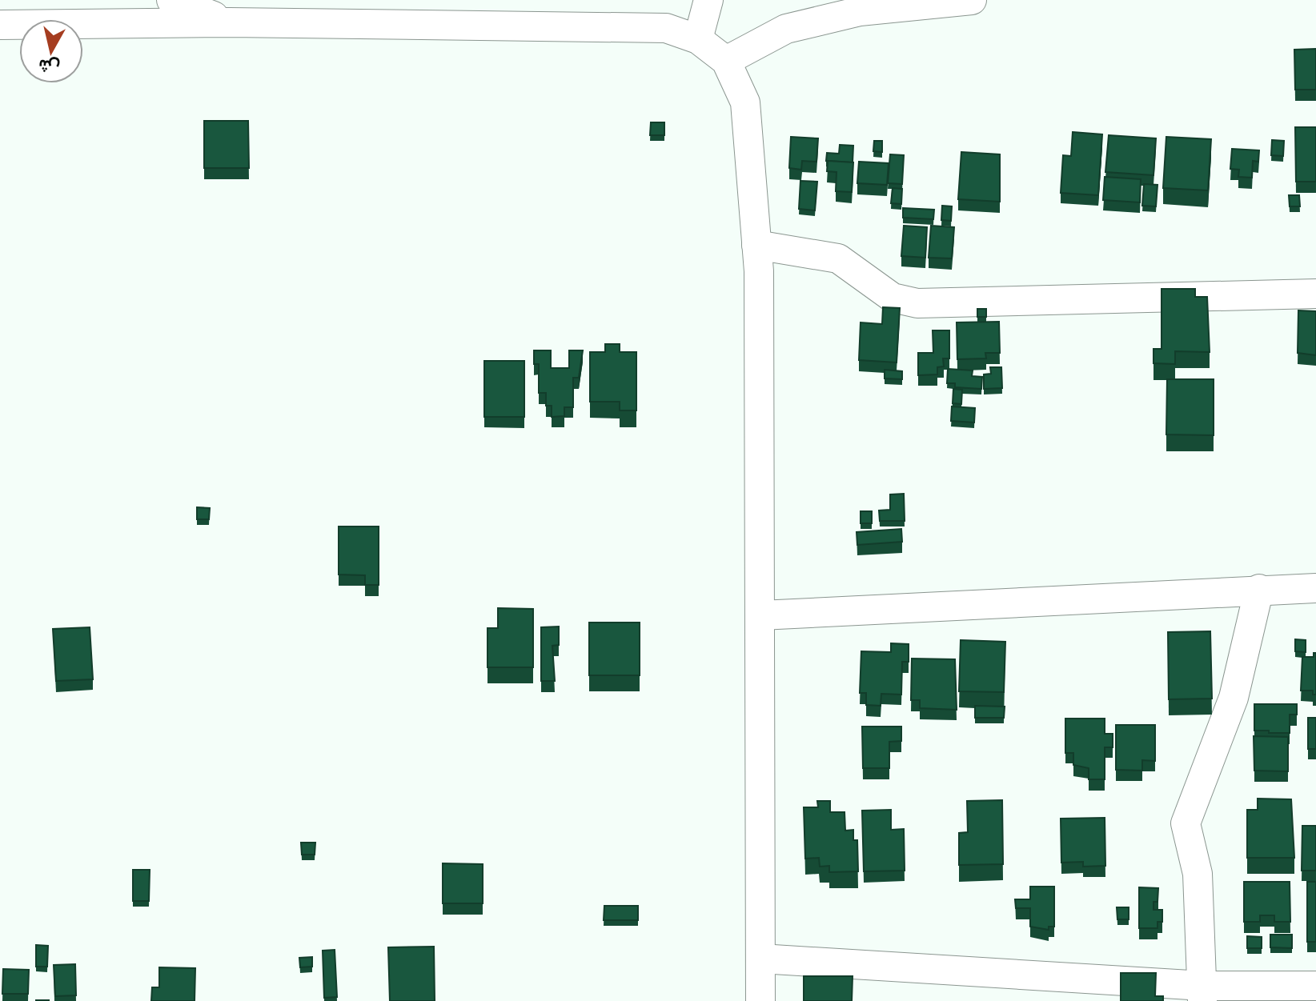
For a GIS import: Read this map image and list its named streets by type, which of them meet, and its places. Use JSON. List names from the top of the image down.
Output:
{
  "north": "bottom"
}
